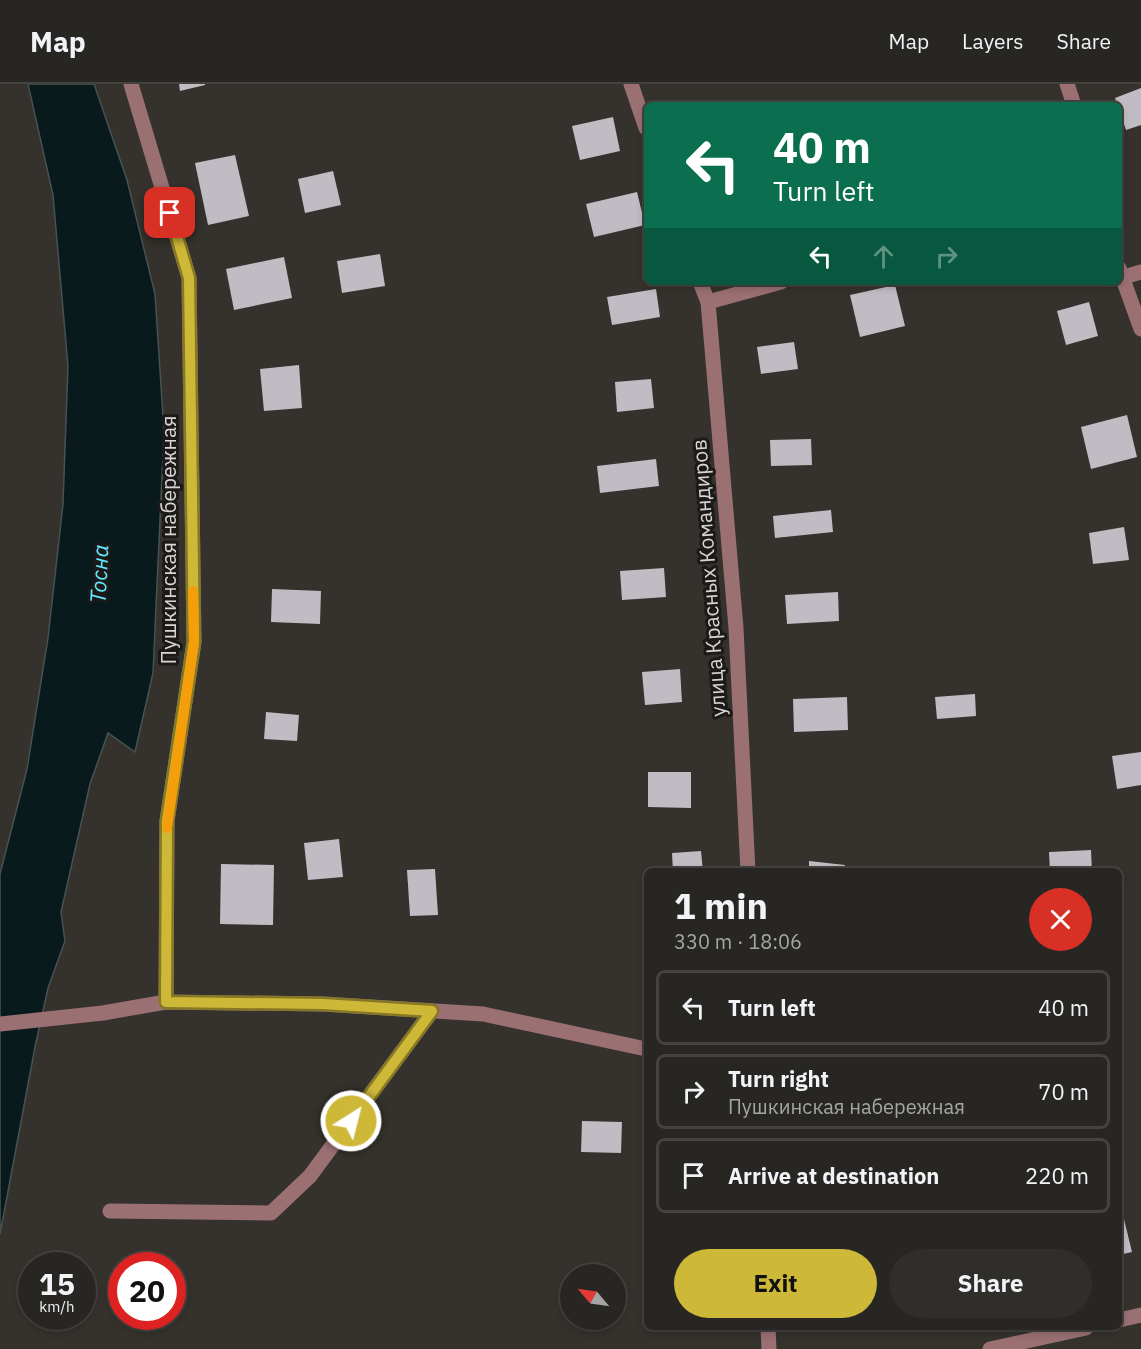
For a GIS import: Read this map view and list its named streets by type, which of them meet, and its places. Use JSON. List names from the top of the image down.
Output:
{
  "streets": {
    "street": ["Пушкинская набережная", "улица Красных Командиров"]
  },
  "water": ["Тосна"],
  "north": "top left",
  "page": {
    "header": "Map",
    "nav": ["Map", "Layers", "Share"],
    "turn": ["40 m", "Turn left"],
    "heading": ["1 min", "330 m · 18:06"],
    "list": [
      {
        "name": "Turn left",
        "value": "40 m"
      },
      {
        "name": "Turn right",
        "note": "Пушкинская набережная",
        "value": "70 m"
      },
      {
        "name": "Arrive at destination",
        "value": "220 m"
      }
    ],
    "buttons": ["Exit", "Share"],
    "speed": "15 km/h",
    "limit": "20"
  }
}
